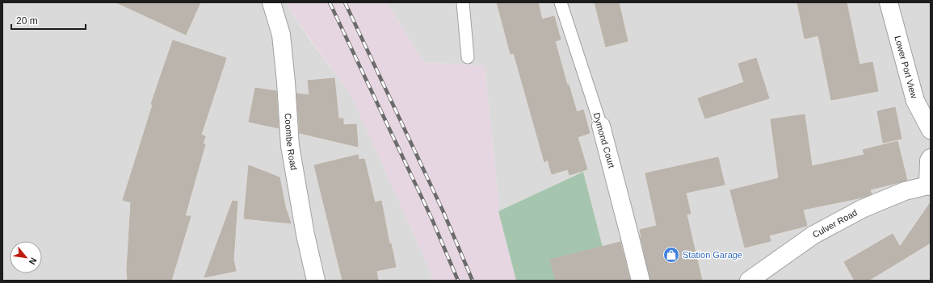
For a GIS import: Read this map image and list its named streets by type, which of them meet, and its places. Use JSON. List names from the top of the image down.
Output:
{
  "streets": {
    "street": [
      "Lower Port View",
      "Dymond Court",
      "Coombe Road",
      "Culver Road"
    ]
  },
  "places": {
    "shop": ["Station Garage"]
  },
  "scale_bar": "20 m",
  "north": "bottom right"
}
